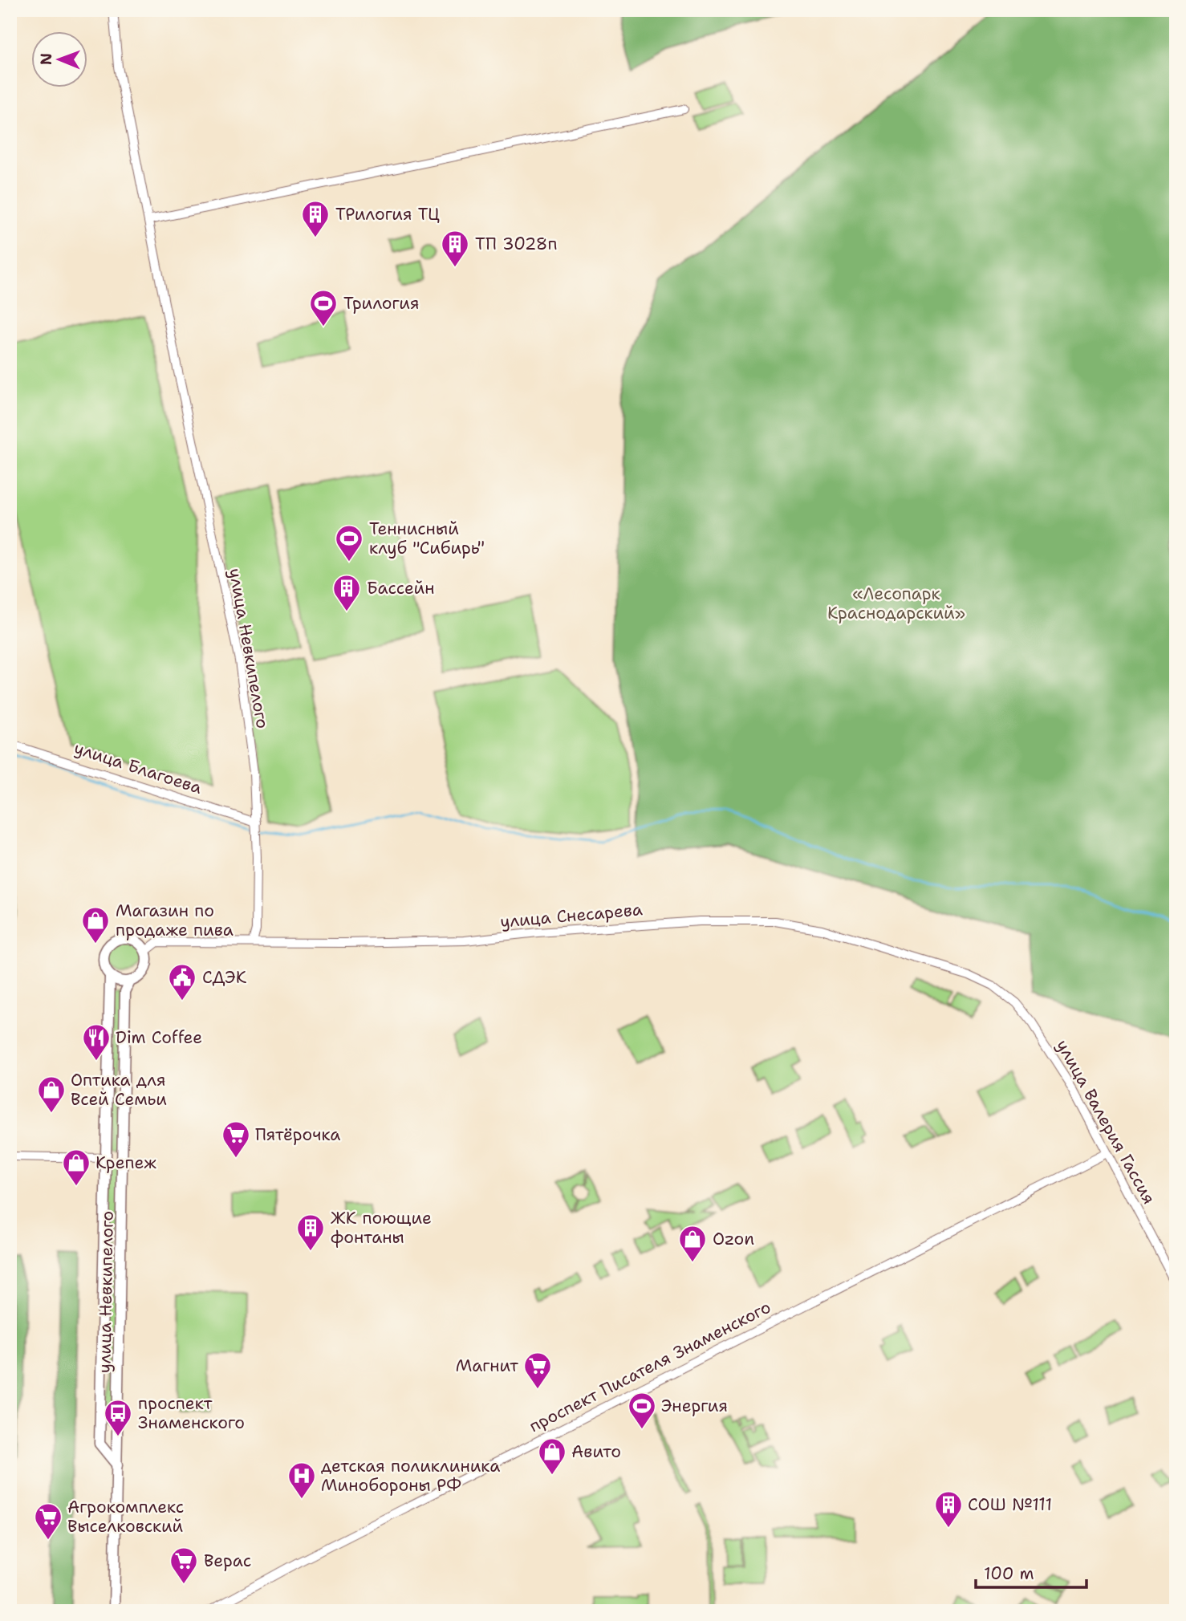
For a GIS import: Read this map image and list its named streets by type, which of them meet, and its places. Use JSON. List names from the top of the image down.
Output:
{
  "streets": {
    "street": [
      "улица Невкипелого",
      "улица Благоева",
      "улица Снесарева",
      "улица Валерия Гассия",
      "проспект Писателя Знаменского"
    ]
  },
  "crossings": [
    ["улица Невкипелого", "улица Благоева"],
    ["улица Невкипелого", "улица Снесарева"],
    ["улица Снесарева", "улица Валерия Гассия"],
    ["улица Валерия Гассия", "проспект Писателя Знаменского"]
  ],
  "parks": ["«Лесопарк Краснодарский»"],
  "places": {
    "building": [
      "ТРилогия ТЦ",
      "ТП 3028п",
      "Бассейн",
      "ЖК поющие фонтаны",
      "СОШ №111"
    ],
    "sports": ["Трилогия", "Теннисный клуб \"Сибирь\"", "Энергия"],
    "shop": [
      "Магазин по продаже пива",
      "Оптика для Всей Семьи",
      "Крепеж",
      "Ozon",
      "Авито"
    ],
    "public building": ["СДЭК"],
    "restaurant": ["Dim Coffee"],
    "supermarket": [
      "Пятёрочка",
      "Магнит",
      "Агрокомплекс Выселковский",
      "Верас"
    ],
    "bus stop": ["проспект Знаменского"],
    "hospital": ["детская поликлиника Минобороны РФ"]
  },
  "scale_bar": "100 m",
  "north": "left"
}
